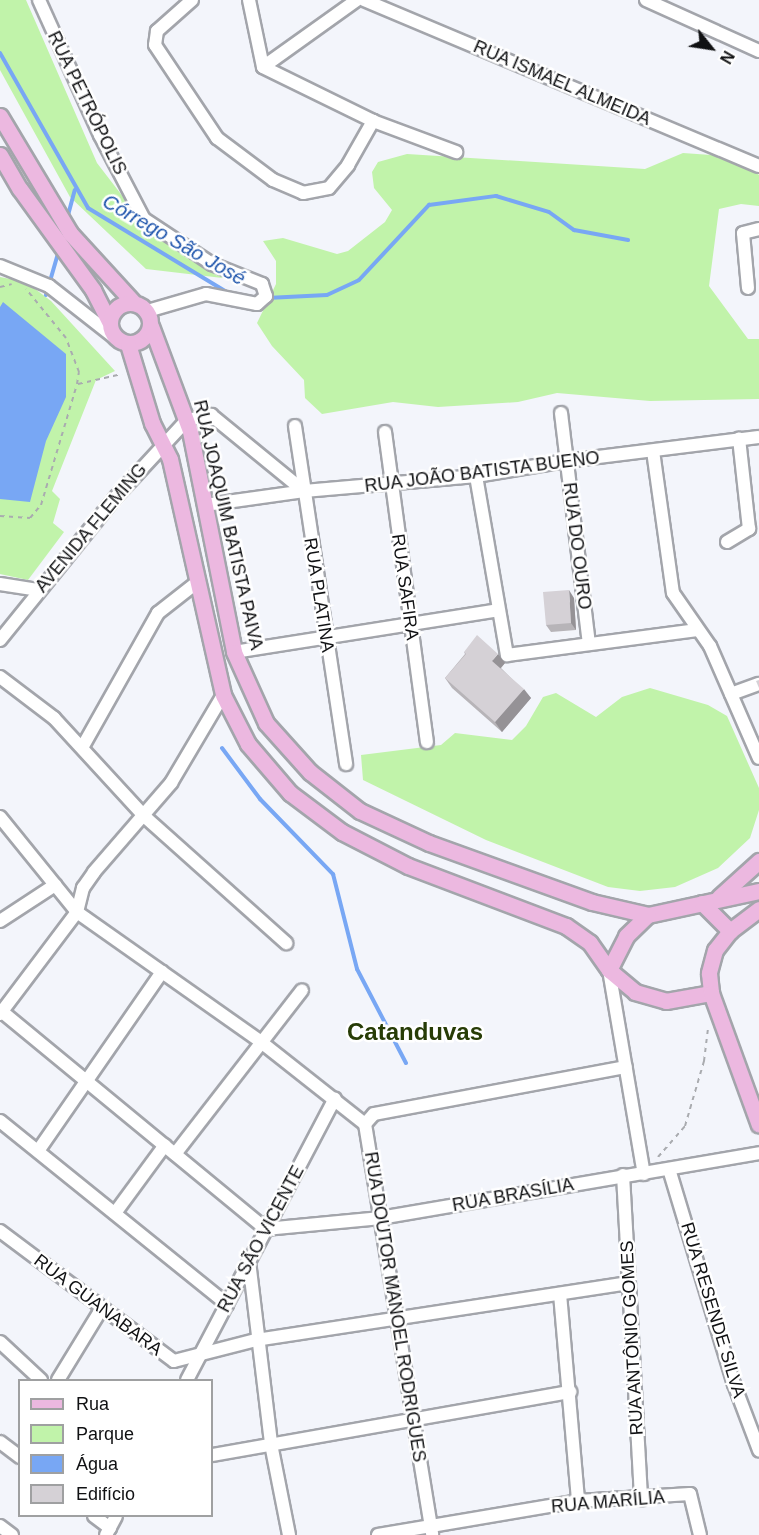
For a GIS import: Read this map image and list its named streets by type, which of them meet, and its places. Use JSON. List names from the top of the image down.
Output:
{
  "streets": {
    "main road": ["RUA JOAQUIM BATISTA PAIVA"],
    "street": [
      "RUA ISMAEL ALMEIDA",
      "RUA PETRÓPOLIS",
      "RUA JOÃO BATISTA BUENO",
      "AVENIDA FLEMING",
      "RUA DO OURO",
      "RUA SAFIRA",
      "RUA PLATINA",
      "RUA BRASÍLIA",
      "RUA SÃO VICENTE",
      "RUA GUANABARA",
      "RUA DOUTOR MANOEL RODRIGUES",
      "RUA RESENDE SILVA",
      "RUA ANTÔNIO GOMES",
      "RUA MARÍLIA"
    ]
  },
  "crossings": [
    ["RUA PETRÓPOLIS", "RUA JOAQUIM BATISTA PAIVA"],
    ["RUA JOÃO BATISTA BUENO", "RUA JOAQUIM BATISTA PAIVA"],
    ["RUA JOÃO BATISTA BUENO", "RUA DO OURO"],
    ["RUA JOÃO BATISTA BUENO", "RUA SAFIRA"],
    ["RUA JOÃO BATISTA BUENO", "RUA PLATINA"],
    ["RUA JOAQUIM BATISTA PAIVA", "AVENIDA FLEMING"],
    ["RUA BRASÍLIA", "RUA SÃO VICENTE"],
    ["RUA BRASÍLIA", "RUA DOUTOR MANOEL RODRIGUES"],
    ["RUA BRASÍLIA", "RUA RESENDE SILVA"],
    ["RUA BRASÍLIA", "RUA ANTÔNIO GOMES"],
    ["RUA SÃO VICENTE", "RUA GUANABARA"],
    ["RUA DOUTOR MANOEL RODRIGUES", "RUA MARÍLIA"],
    ["RUA ANTÔNIO GOMES", "RUA MARÍLIA"]
  ],
  "districts": ["Catanduvas"],
  "water": ["Córrego São José"],
  "legend": [
    "Rua",
    "Parque",
    "Água",
    "Edifício"
  ],
  "north": "bottom right"
}
